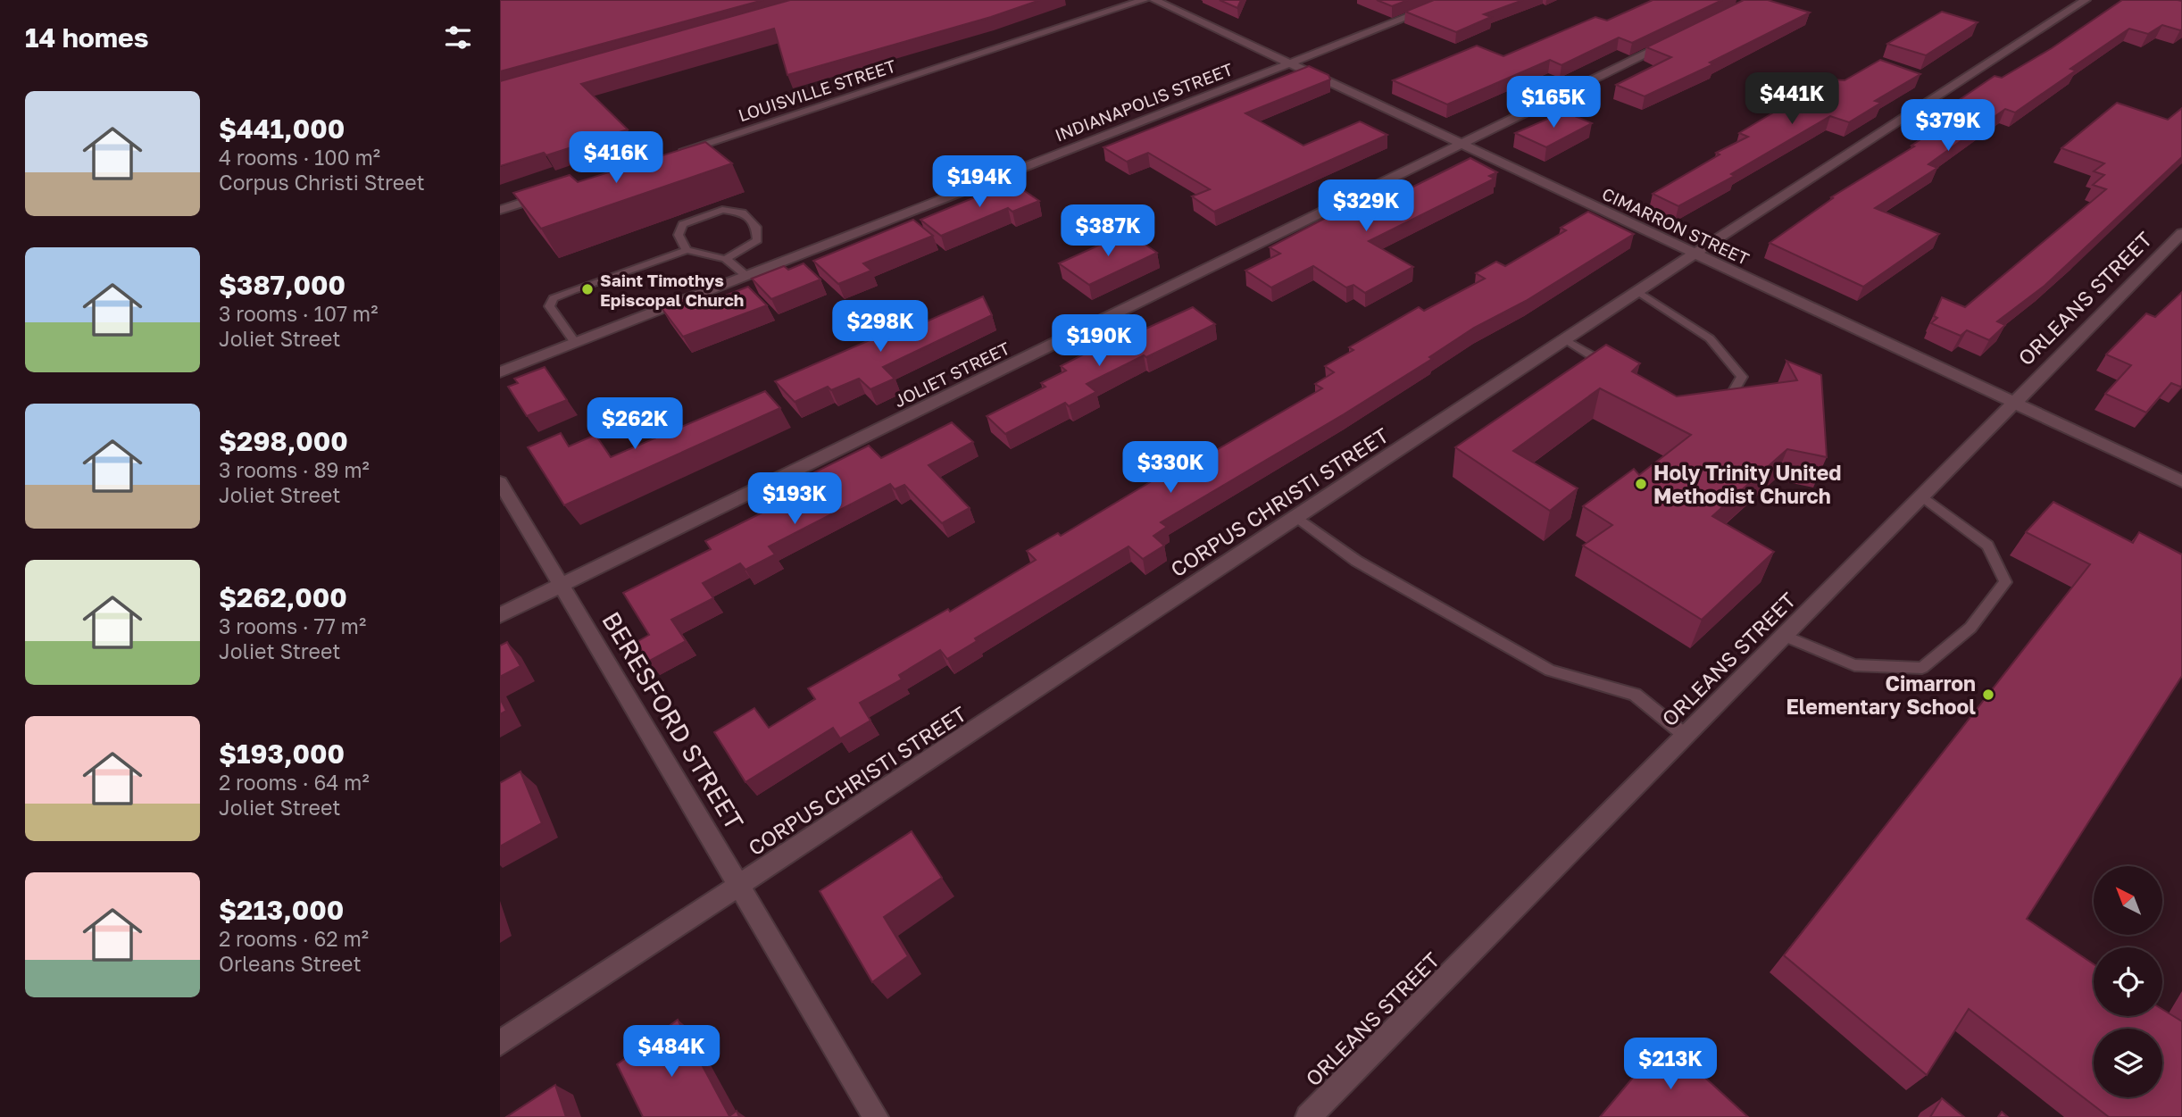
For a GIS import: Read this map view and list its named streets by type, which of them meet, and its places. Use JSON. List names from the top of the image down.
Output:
{
  "streets": {
    "street": [
      "LOUISVILLE STREET",
      "INDIANAPOLIS STREET",
      "CIMARRON STREET",
      "ORLEANS STREET",
      "JOLIET STREET",
      "CORPUS CHRISTI STREET",
      "BERESFORD STREET"
    ]
  },
  "crossings": [
    ["INDIANAPOLIS STREET", "CIMARRON STREET"],
    ["CIMARRON STREET", "ORLEANS STREET"],
    ["CIMARRON STREET", "JOLIET STREET"],
    ["CIMARRON STREET", "CORPUS CHRISTI STREET"],
    ["JOLIET STREET", "BERESFORD STREET"],
    ["CORPUS CHRISTI STREET", "BERESFORD STREET"]
  ],
  "places": ["Saint Timothys Episcopal Church", "Holy Trinity United Methodist Church", "Cimarron Elementary School"],
  "north": "top left",
  "page": {
    "heading": "14 homes",
    "price": [
      "$441K",
      "$165K",
      "$379K",
      "$416K",
      "$194K",
      "$329K",
      "$387K",
      "$298K",
      "$190K",
      "$262K",
      "$330K",
      "$193K",
      "$484K",
      "$213K"
    ],
    "list": [
      {
        "name": "$441,000",
        "note": "4 rooms · 100 m² · Corpus Christi Street"
      },
      {
        "name": "$387,000",
        "note": "3 rooms · 107 m² · Joliet Street"
      },
      {
        "name": "$298,000",
        "note": "3 rooms · 89 m² · Joliet Street"
      },
      {
        "name": "$262,000",
        "note": "3 rooms · 77 m² · Joliet Street"
      },
      {
        "name": "$193,000",
        "note": "2 rooms · 64 m² · Joliet Street"
      },
      {
        "name": "$213,000",
        "note": "2 rooms · 62 m² · Orleans Street"
      }
    ]
  }
}
